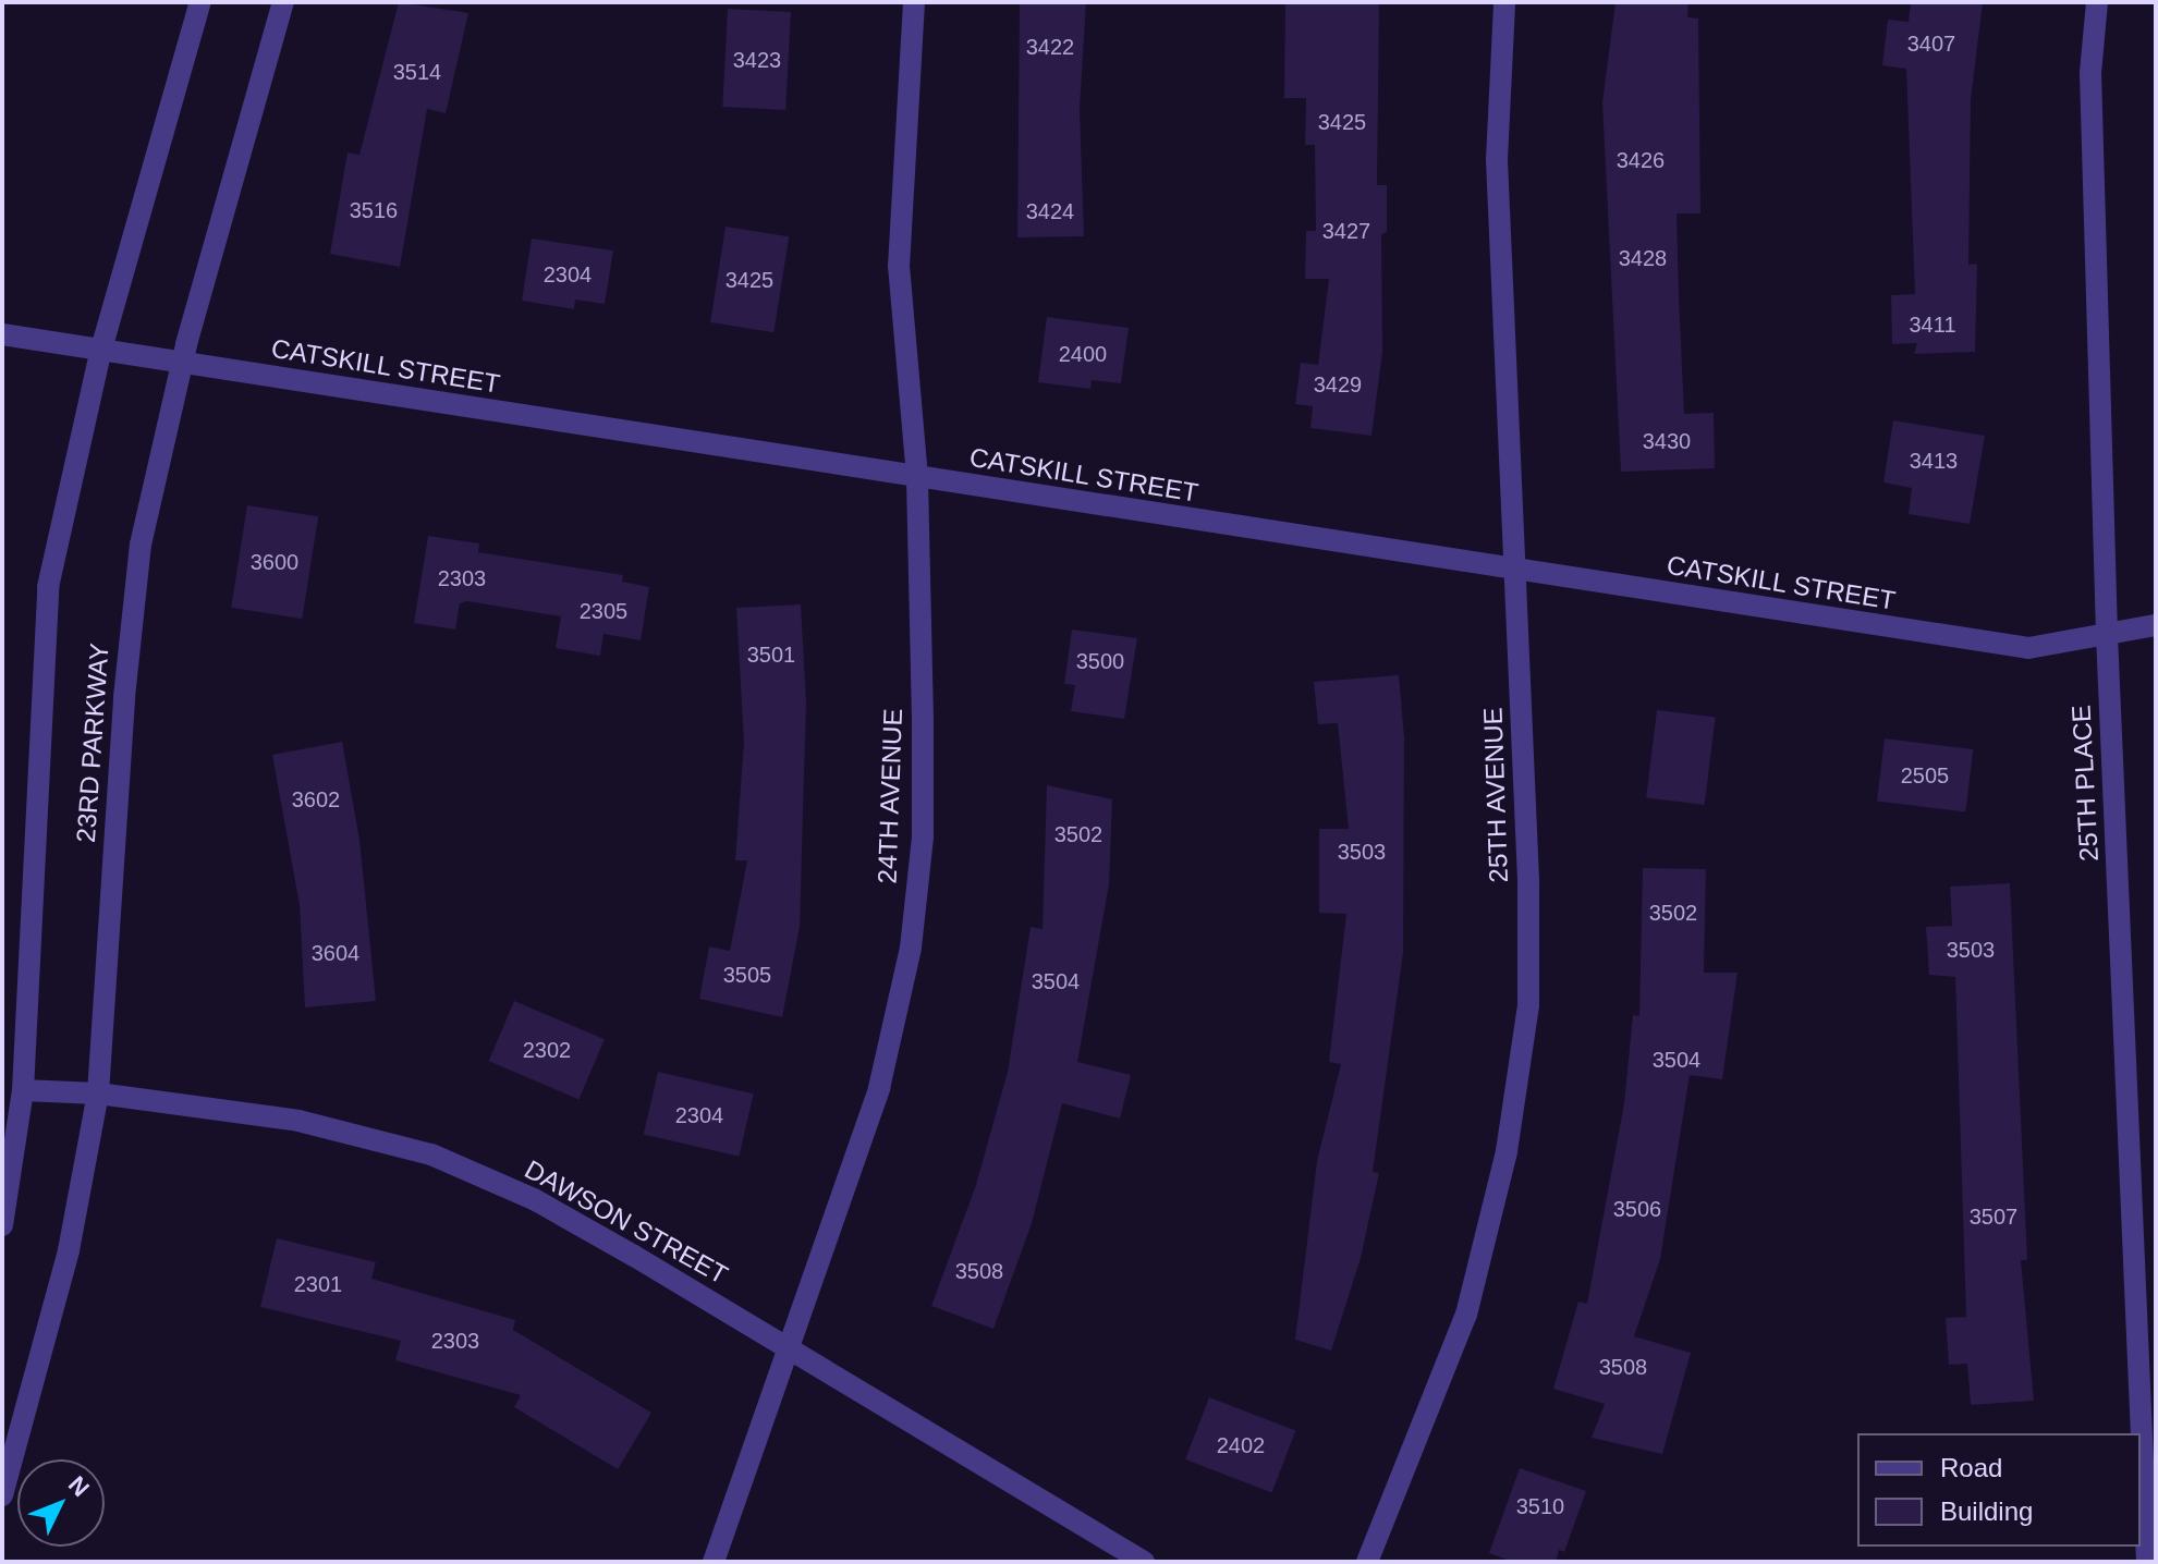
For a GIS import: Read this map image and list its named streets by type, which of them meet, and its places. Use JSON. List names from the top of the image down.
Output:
{
  "streets": {
    "street": [
      "CATSKILL STREET",
      "23RD PARKWAY",
      "25TH PLACE",
      "25TH AVENUE",
      "24TH AVENUE",
      "DAWSON STREET"
    ]
  },
  "crossings": [
    ["CATSKILL STREET", "23RD PARKWAY"],
    ["CATSKILL STREET", "25TH PLACE"],
    ["CATSKILL STREET", "25TH AVENUE"],
    ["CATSKILL STREET", "24TH AVENUE"],
    ["23RD PARKWAY", "DAWSON STREET"],
    ["24TH AVENUE", "DAWSON STREET"]
  ],
  "house_numbers": [
    "3407",
    "3422",
    "3423",
    "3514",
    "3425",
    "3426",
    "3516",
    "3424",
    "3427",
    "3428",
    "2304",
    "3425",
    "3411",
    "2400",
    "3429",
    "3430",
    "3413",
    "3600",
    "2303",
    "2305",
    "3501",
    "3500",
    "2505",
    "3602",
    "3502",
    "3503",
    "3502",
    "3503",
    "3604",
    "3505",
    "3504",
    "2302",
    "3504",
    "2304",
    "3506",
    "3507",
    "3508",
    "2301",
    "2303",
    "3508",
    "2402",
    "3510"
  ],
  "legend": ["Road", "Building"],
  "north": "top right"
}
